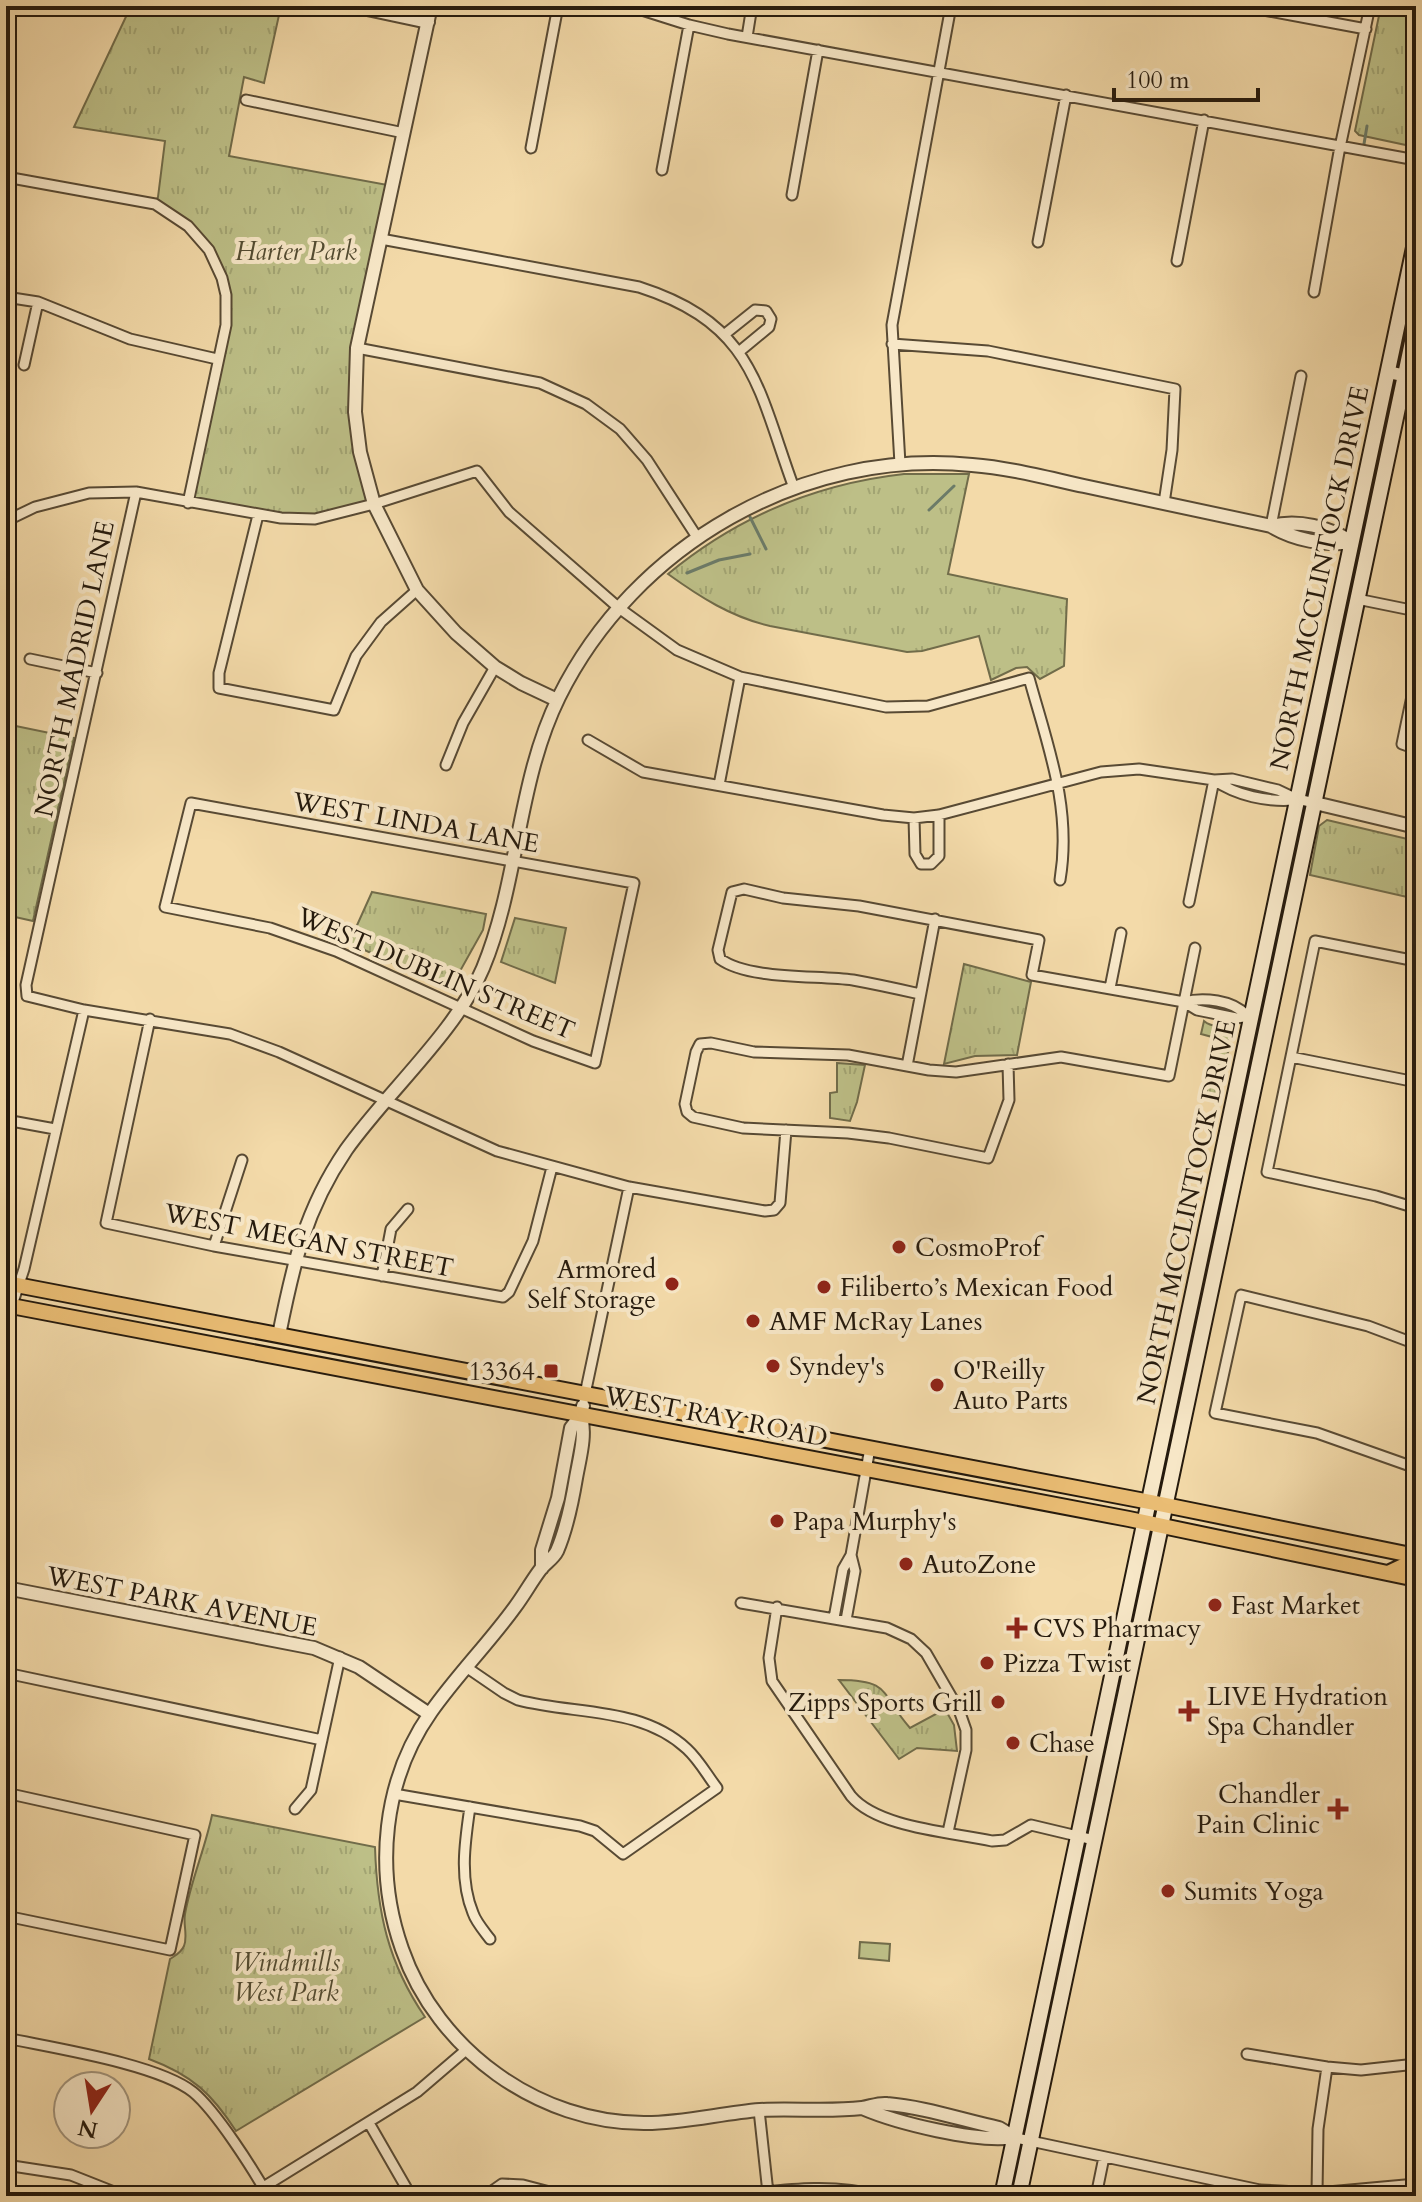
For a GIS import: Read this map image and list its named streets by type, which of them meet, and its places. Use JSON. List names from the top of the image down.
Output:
{
  "streets": {
    "main road": ["NORTH MCCLINTOCK DRIVE", "WEST RAY ROAD"],
    "street": [
      "NORTH MADRID LANE",
      "WEST LINDA LANE",
      "WEST DUBLIN STREET",
      "WEST MEGAN STREET",
      "WEST PARK AVENUE"
    ]
  },
  "crossings": [
    ["NORTH MCCLINTOCK DRIVE", "WEST RAY ROAD"],
    ["WEST LINDA LANE", "WEST DUBLIN STREET"]
  ],
  "parks": ["Harter Park", "Windmills West Park"],
  "places": {
    "other": [
      "CosmoProf",
      "Armored Self Storage",
      "Filiberto’s Mexican Food",
      "AMF McRay Lanes",
      "Syndey's",
      "O'Reilly Auto Parts",
      "Papa Murphy's",
      "AutoZone",
      "Fast Market",
      "Pizza Twist",
      "Zipps Sports Grill",
      "Chase",
      "Sumits Yoga"
    ],
    "transit": ["13364"],
    "health": ["CVS Pharmacy", "LIVE Hydration Spa Chandler", "Chandler Pain Clinic"]
  },
  "scale_bar": "100 m",
  "north": "bottom"
}
